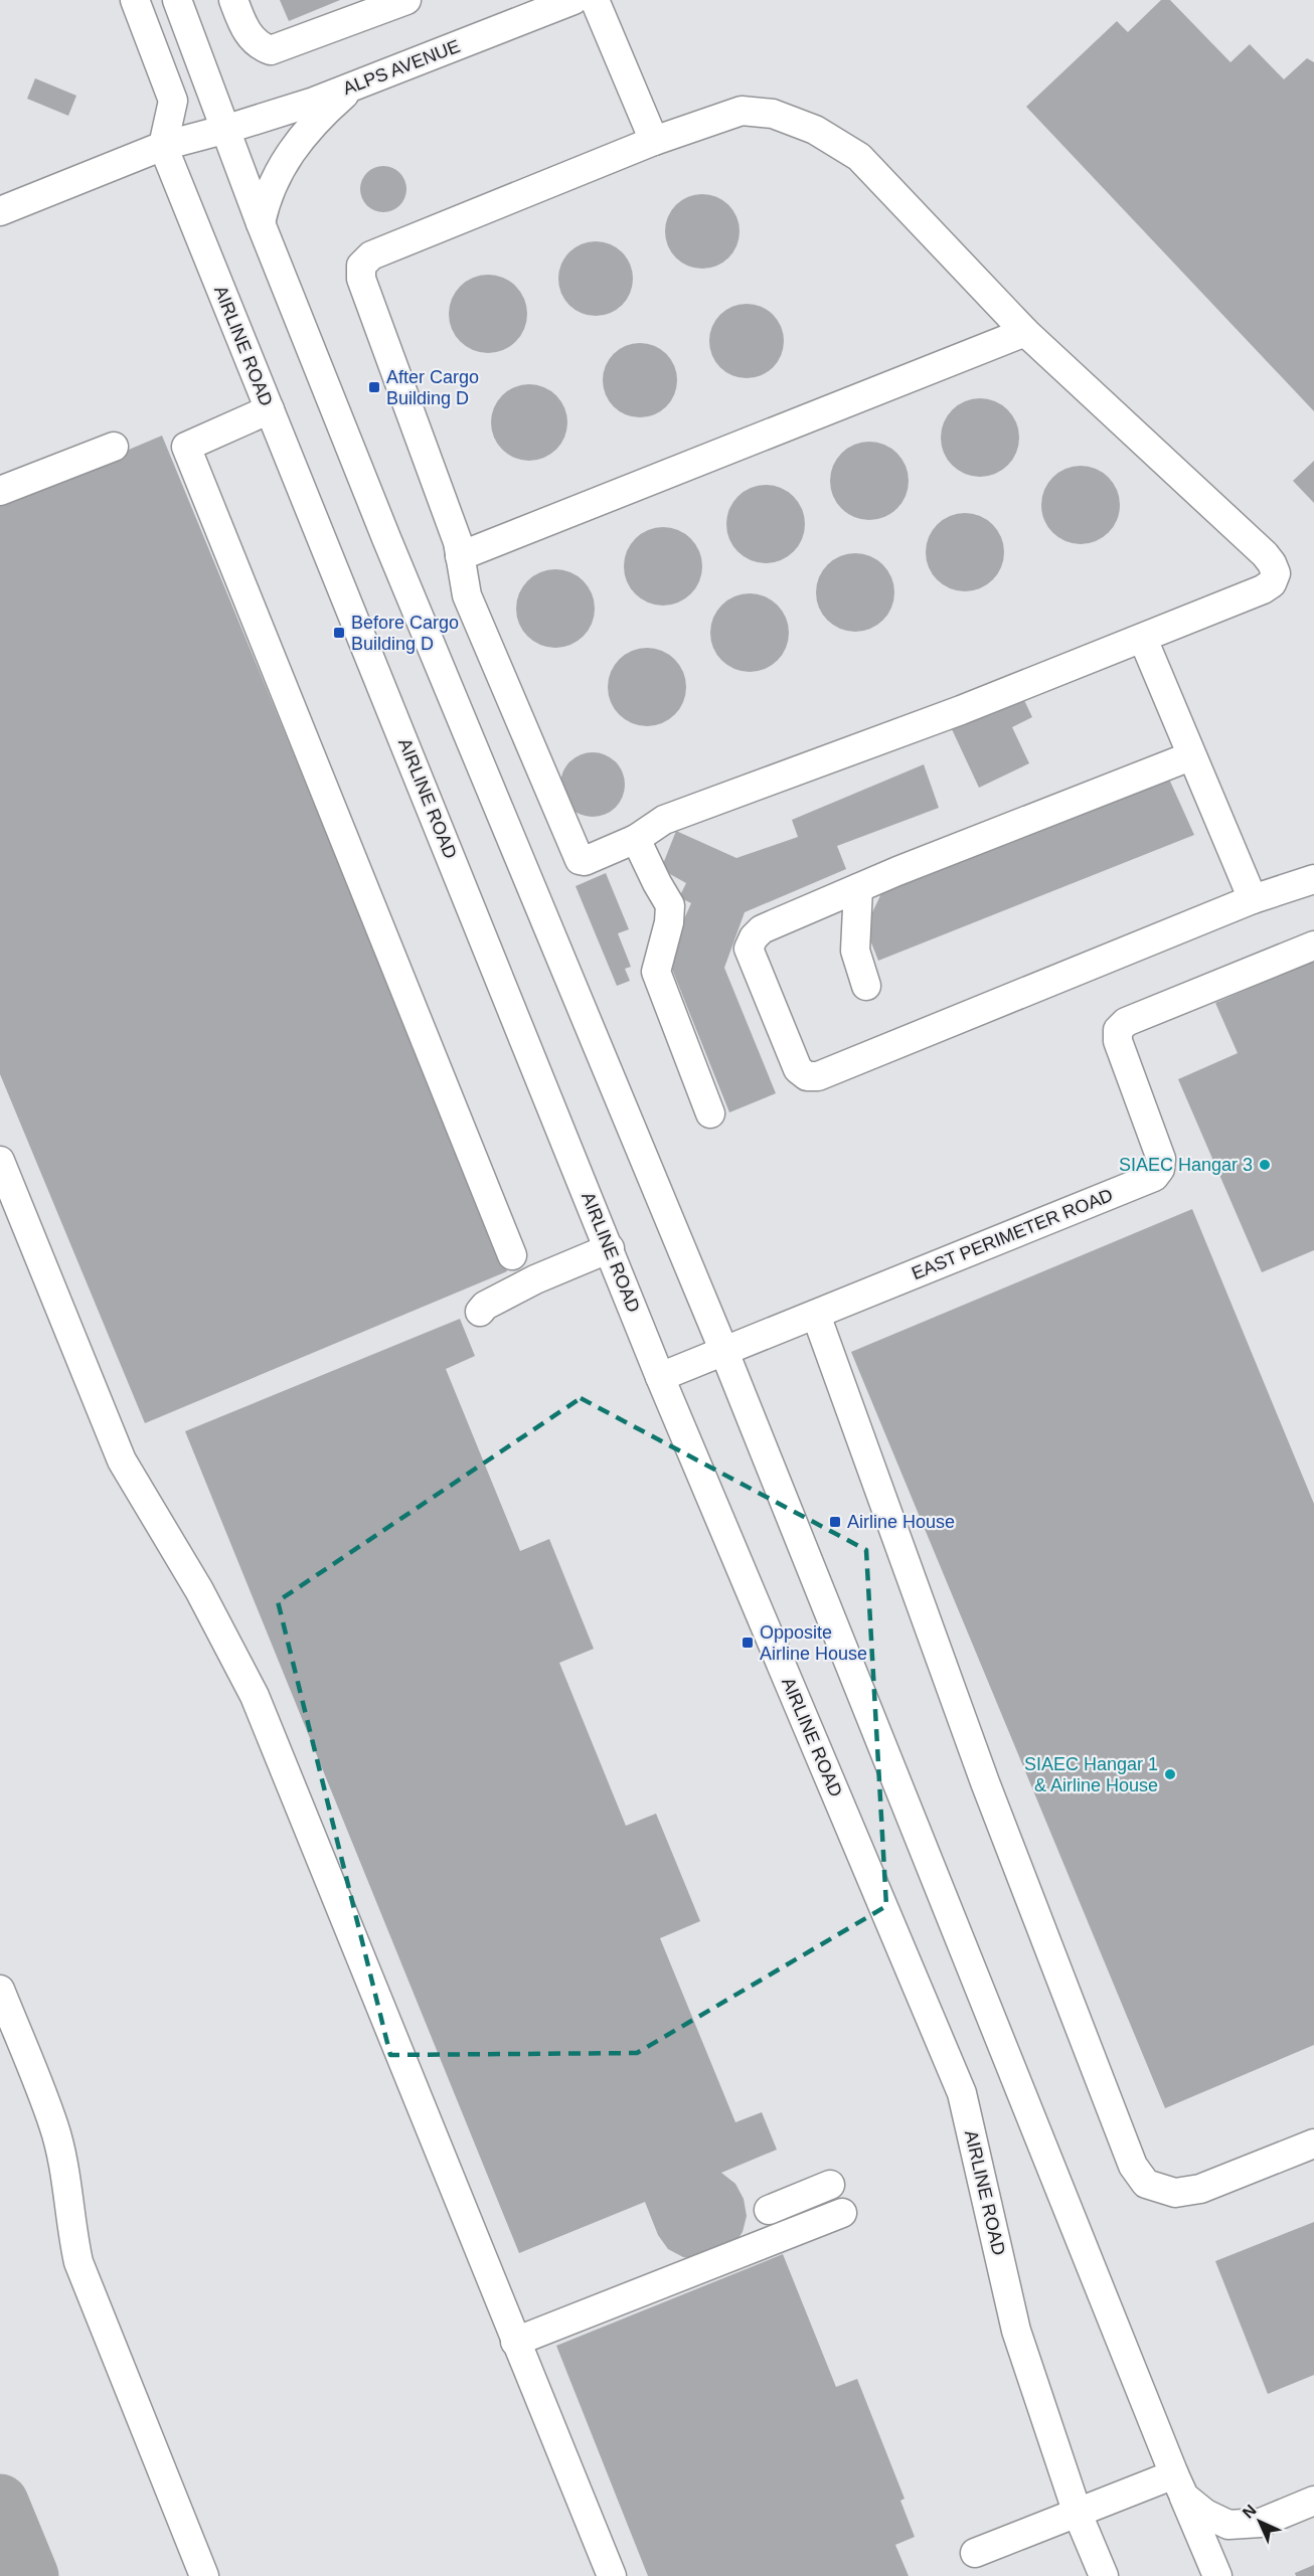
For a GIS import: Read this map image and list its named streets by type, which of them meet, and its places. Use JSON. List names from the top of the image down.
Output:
{
  "streets": {
    "lane": ["ALPS AVENUE", "AIRLINE ROAD", "EAST PERIMETER ROAD"]
  },
  "crossings": [
    ["ALPS AVENUE", "AIRLINE ROAD"],
    ["AIRLINE ROAD", "EAST PERIMETER ROAD"]
  ],
  "places": {
    "transit": [
      "After Cargo Building D",
      "Before Cargo Building D",
      "Airline House",
      "Opposite Airline House"
    ],
    "other": ["SIAEC Hangar 3", "SIAEC Hangar 1 & Airline House"]
  },
  "north": "top left"
}
